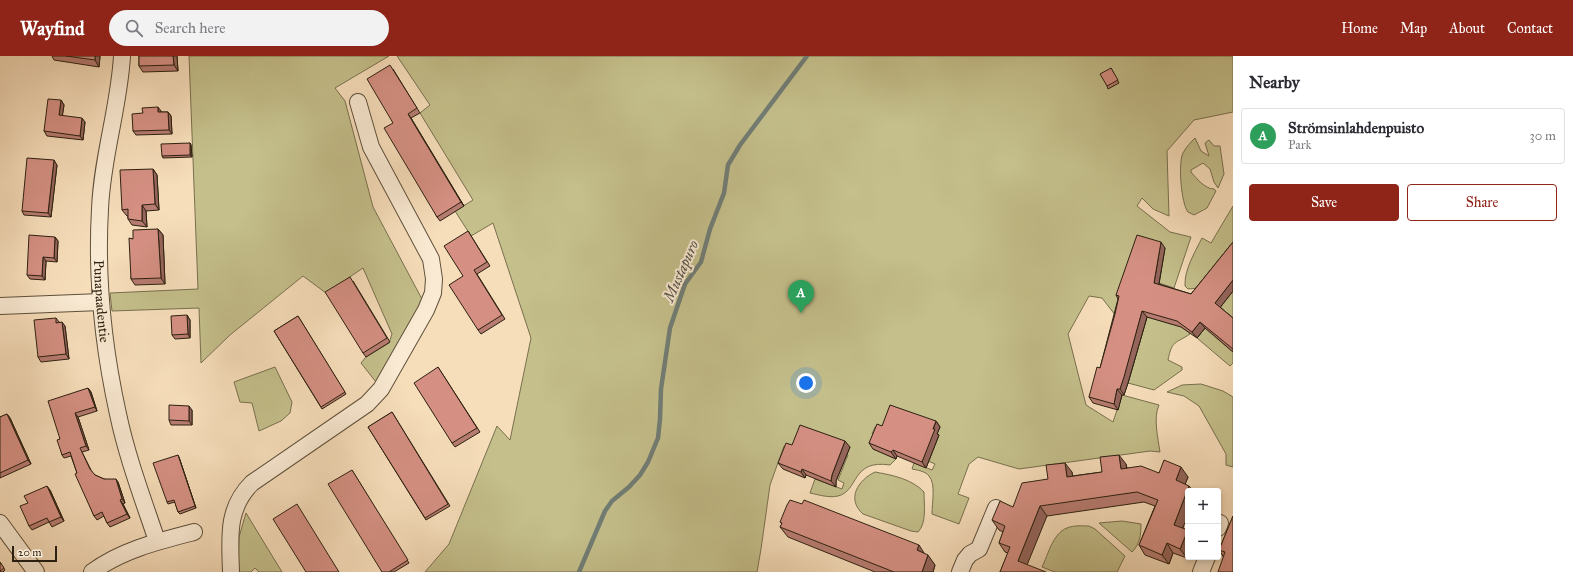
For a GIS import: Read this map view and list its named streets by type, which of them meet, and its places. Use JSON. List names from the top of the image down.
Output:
{
  "streets": {
    "street": ["Punapaadentie"]
  },
  "water": ["Mustapuro"],
  "scale_bar": "20 m",
  "page": {
    "header": "Wayfind",
    "search": "Search here",
    "nav": [
      "Home",
      "Map",
      "About",
      "Contact"
    ],
    "heading": "Nearby",
    "list": [
      {
        "mark": "A",
        "name": "Strömsinlahdenpuisto",
        "note": "Park",
        "value": "30 m"
      }
    ],
    "buttons": ["Save", "Share"],
    "pins": "A",
    "map_buttons": ["+", "−"],
    "scale": "20 m"
  }
}
